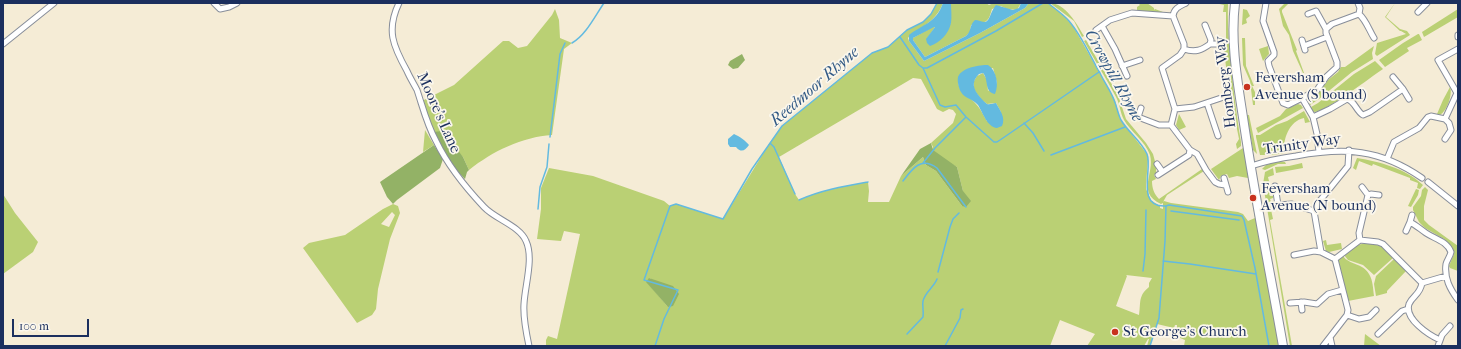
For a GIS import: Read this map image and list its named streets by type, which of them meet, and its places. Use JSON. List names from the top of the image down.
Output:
{
  "streets": {
    "main road": ["Homberg Way"],
    "street": ["Moore's Lane", "Trinity Way"]
  },
  "crossings": [
    ["Homberg Way", "Trinity Way"]
  ],
  "water": ["Crowpill Rhyne", "Reedmoor Rhyne"],
  "places": ["Feversham Avenue (S bound)", "Feversham Avenue (N bound)", "St George's Church"],
  "scale_bar": "100 m"
}
